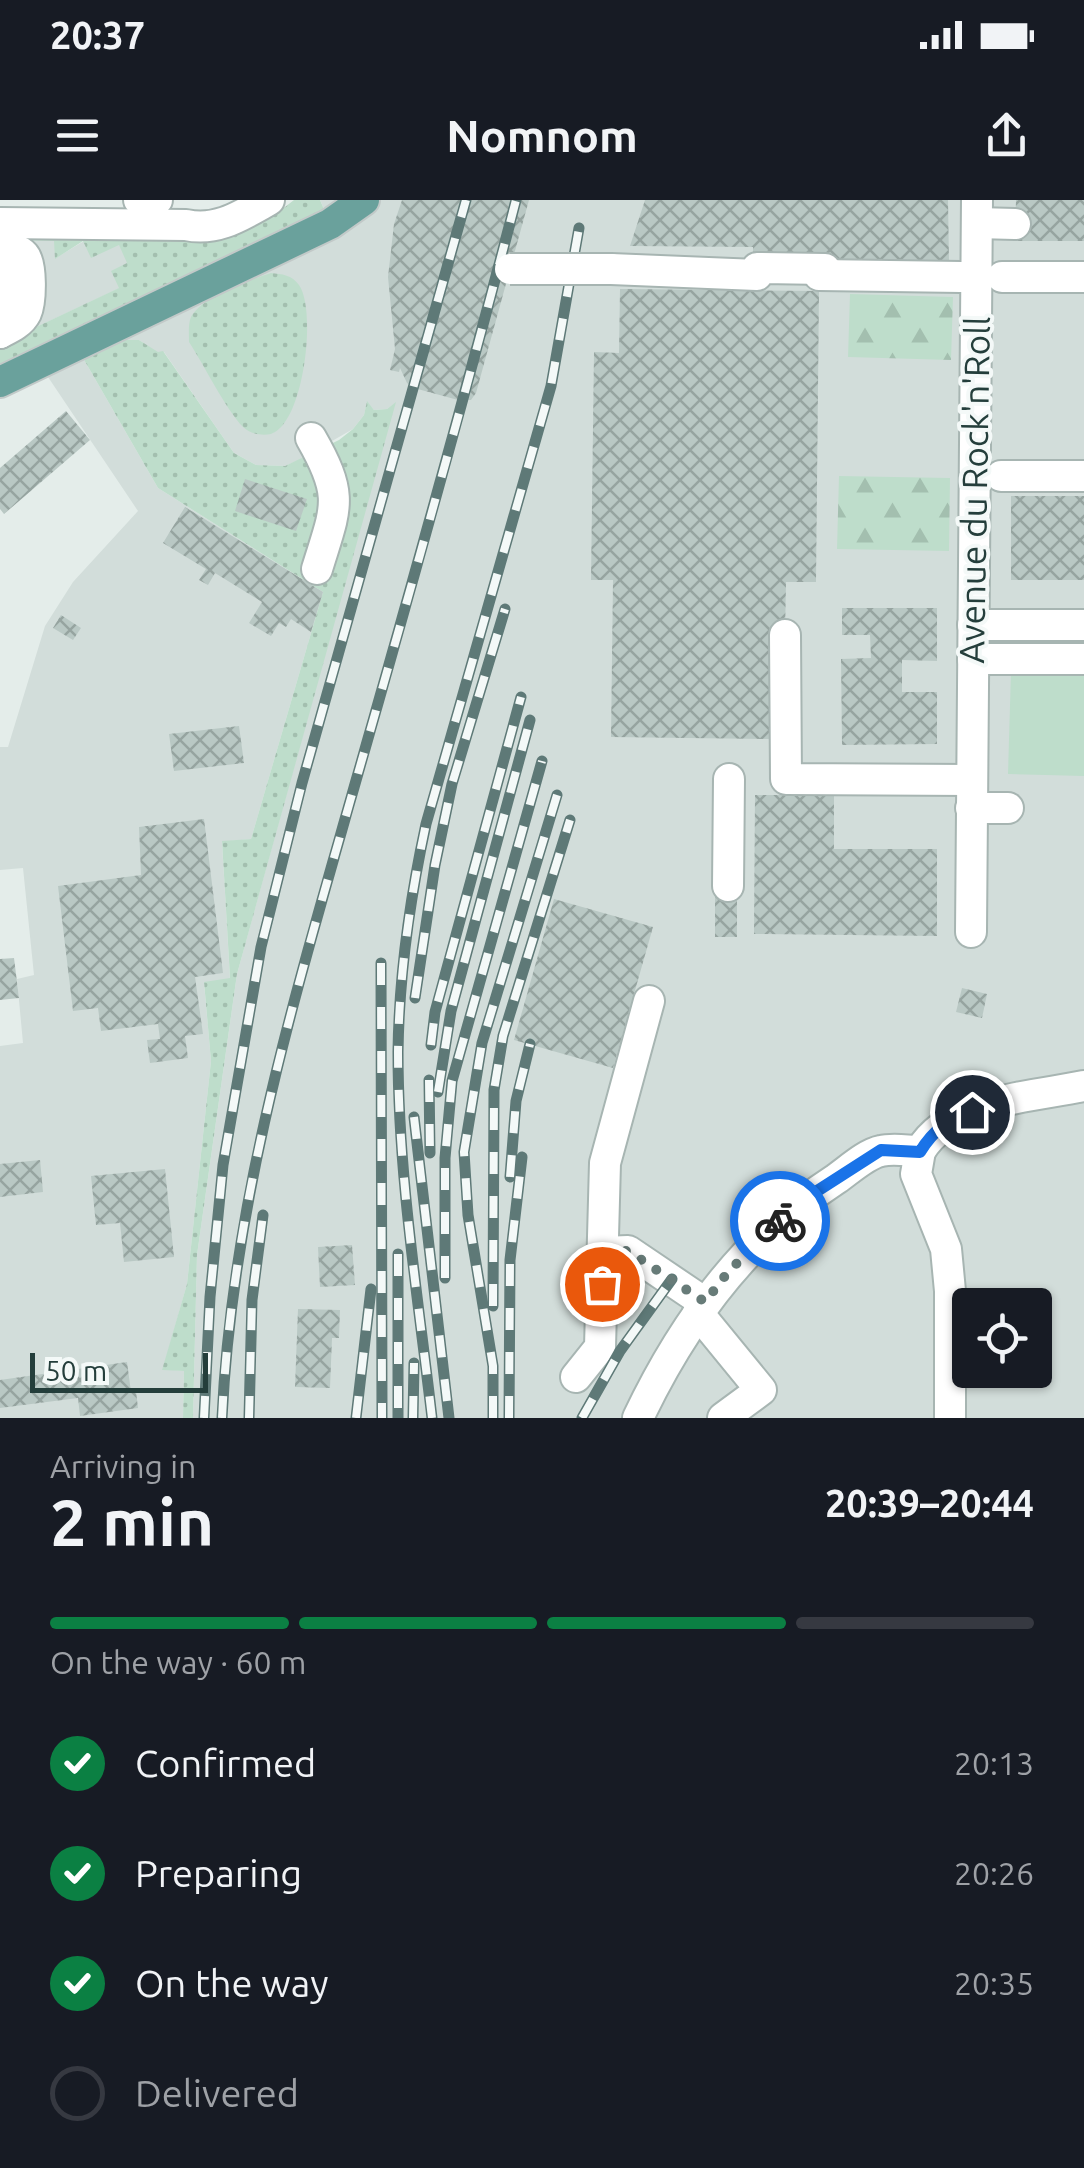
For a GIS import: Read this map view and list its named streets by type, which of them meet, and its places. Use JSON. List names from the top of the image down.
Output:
{
  "streets": {
    "street": ["Avenue du Rock'n'Roll"]
  },
  "scale_bar": "50 m",
  "page": {
    "status": "20:37",
    "header": "Nomnom",
    "scale": "50 m",
    "heading": ["2 min", "Arriving in", "20:39–20:44"],
    "bar": "On the way · 60 m",
    "list": [
      ["Confirmed", "20:13"],
      ["Preparing", "20:26"],
      ["On the way", "20:35"],
      "Delivered"
    ]
  }
}
